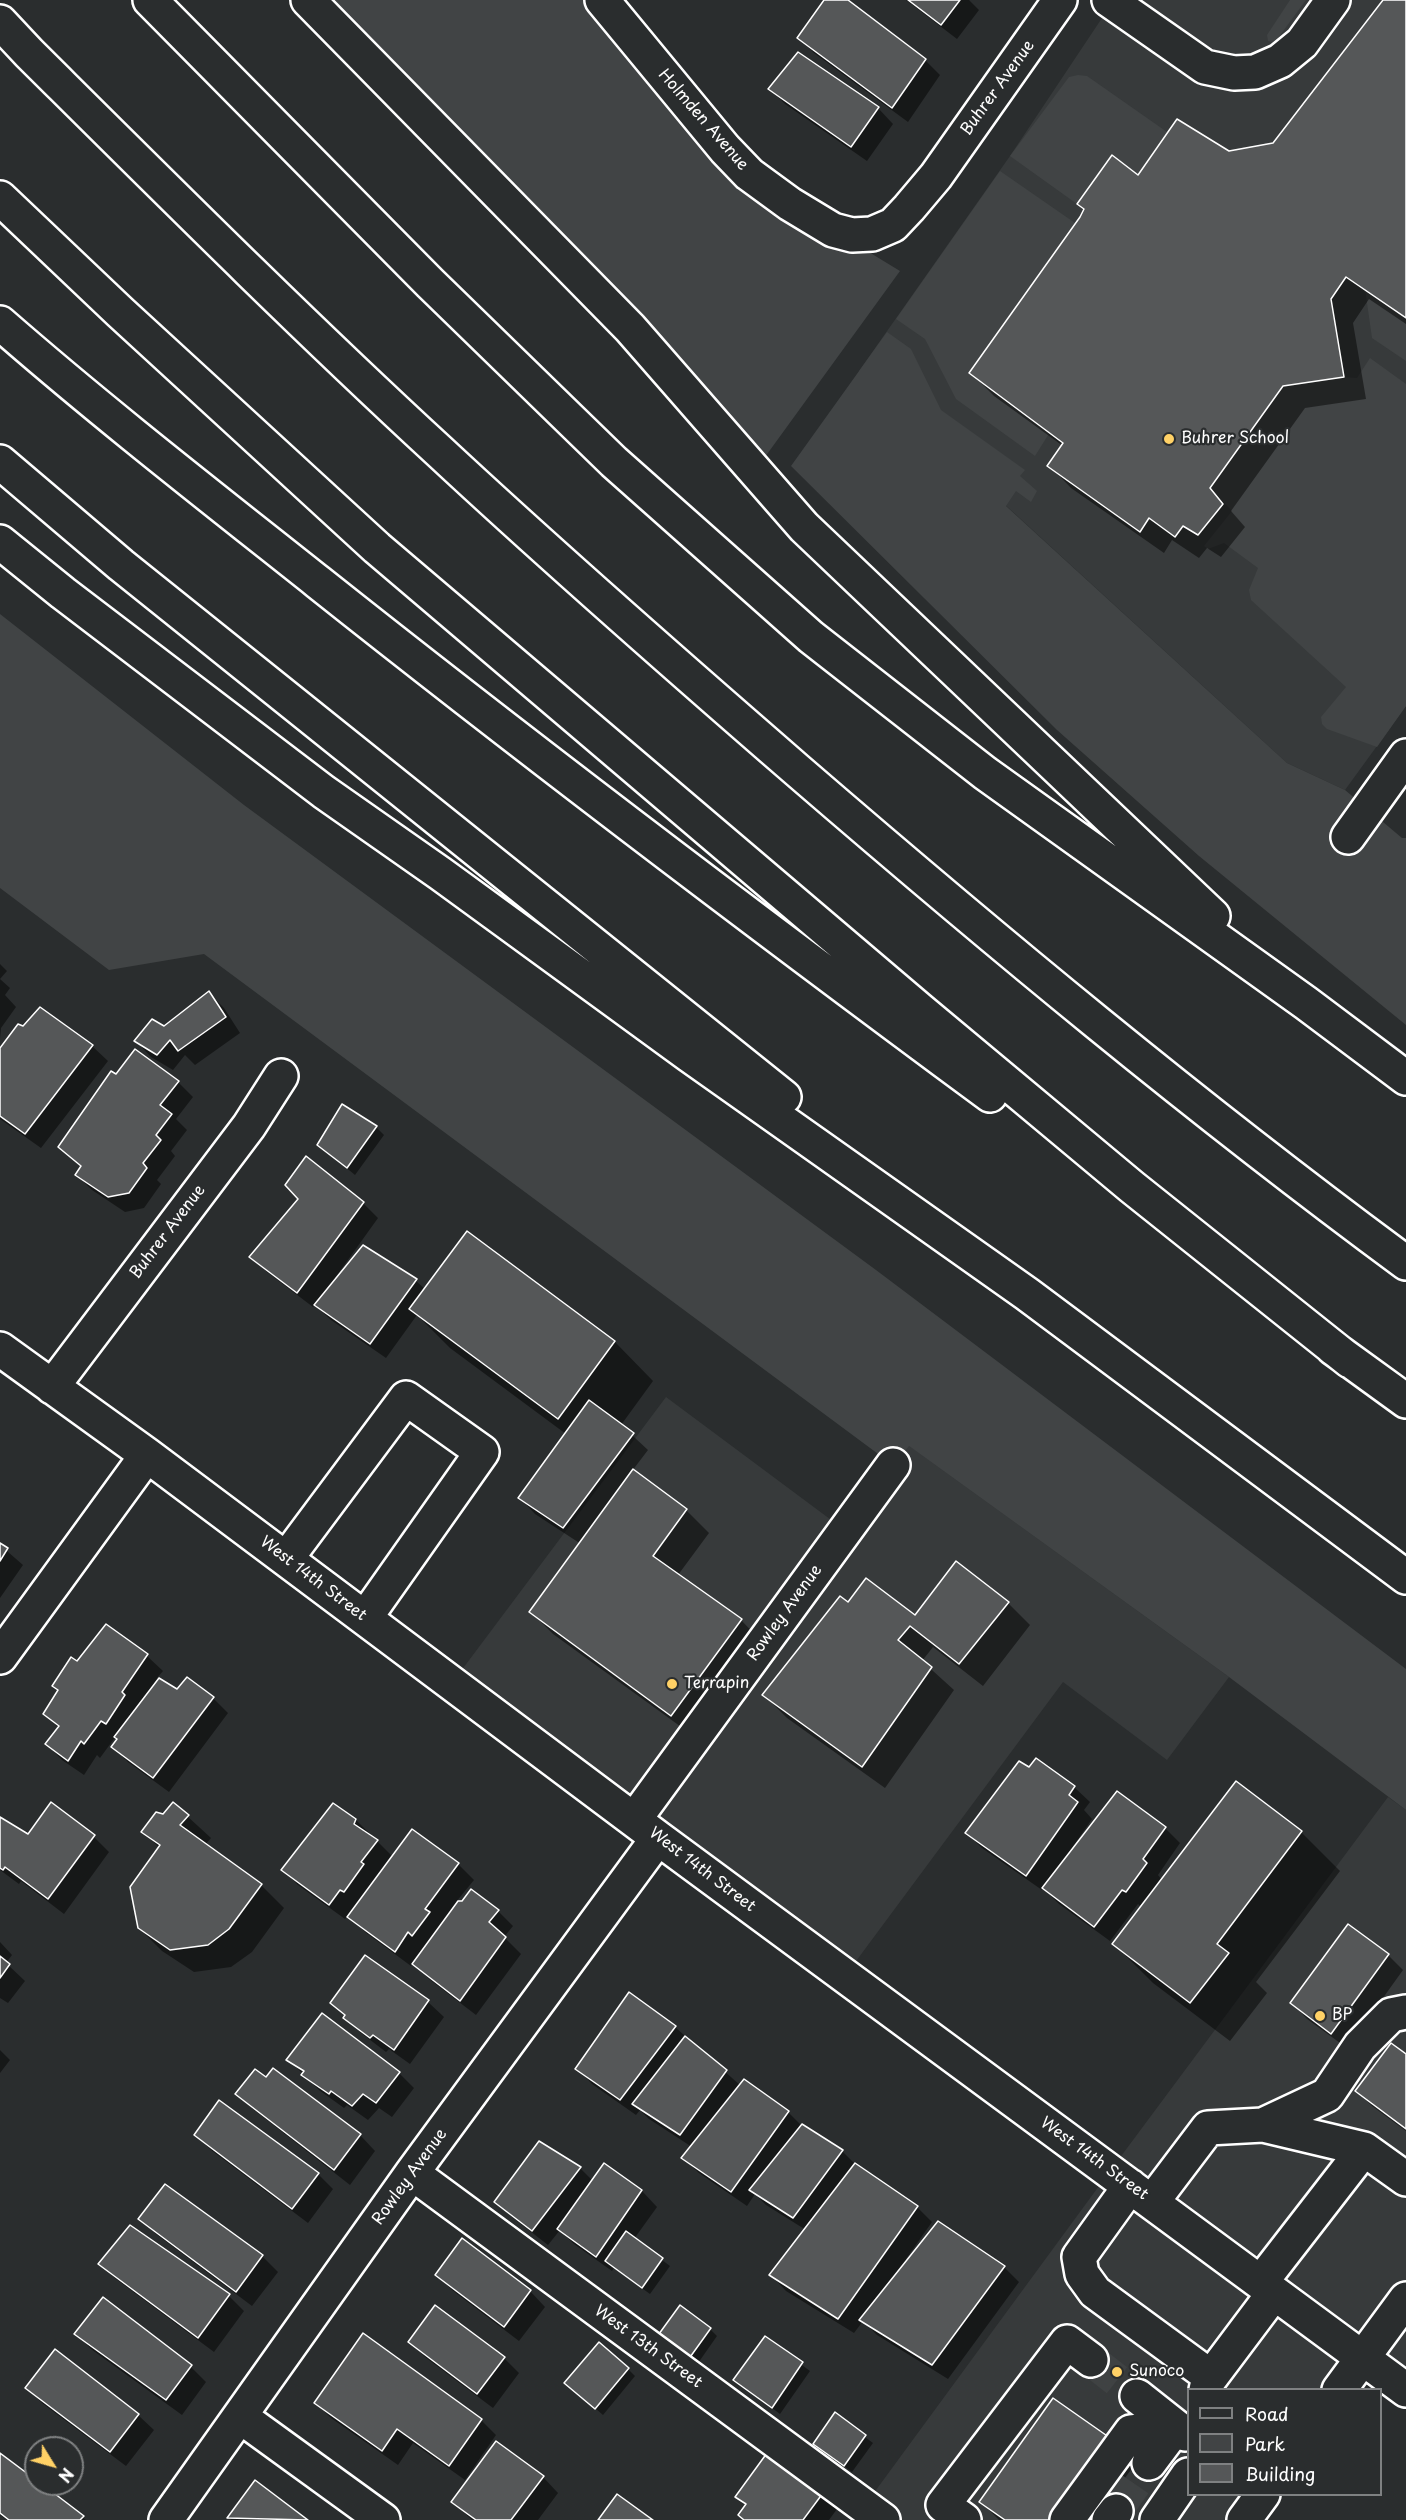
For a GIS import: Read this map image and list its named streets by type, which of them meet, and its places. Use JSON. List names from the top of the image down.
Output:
{
  "streets": {
    "main road": [
      "Buhrer Avenue",
      "Holmden Avenue",
      "West 14th Street",
      "Rowley Avenue",
      "West 13th Street"
    ]
  },
  "crossings": [
    ["Buhrer Avenue", "Holmden Avenue"],
    ["Buhrer Avenue", "West 14th Street"],
    ["West 14th Street", "Rowley Avenue"],
    ["Rowley Avenue", "West 13th Street"]
  ],
  "places": [
    "Buhrer School",
    "Terrapin",
    "BP",
    "Sunoco"
  ],
  "legend": ["Road", "Park", "Building"],
  "north": "bottom right"
}
